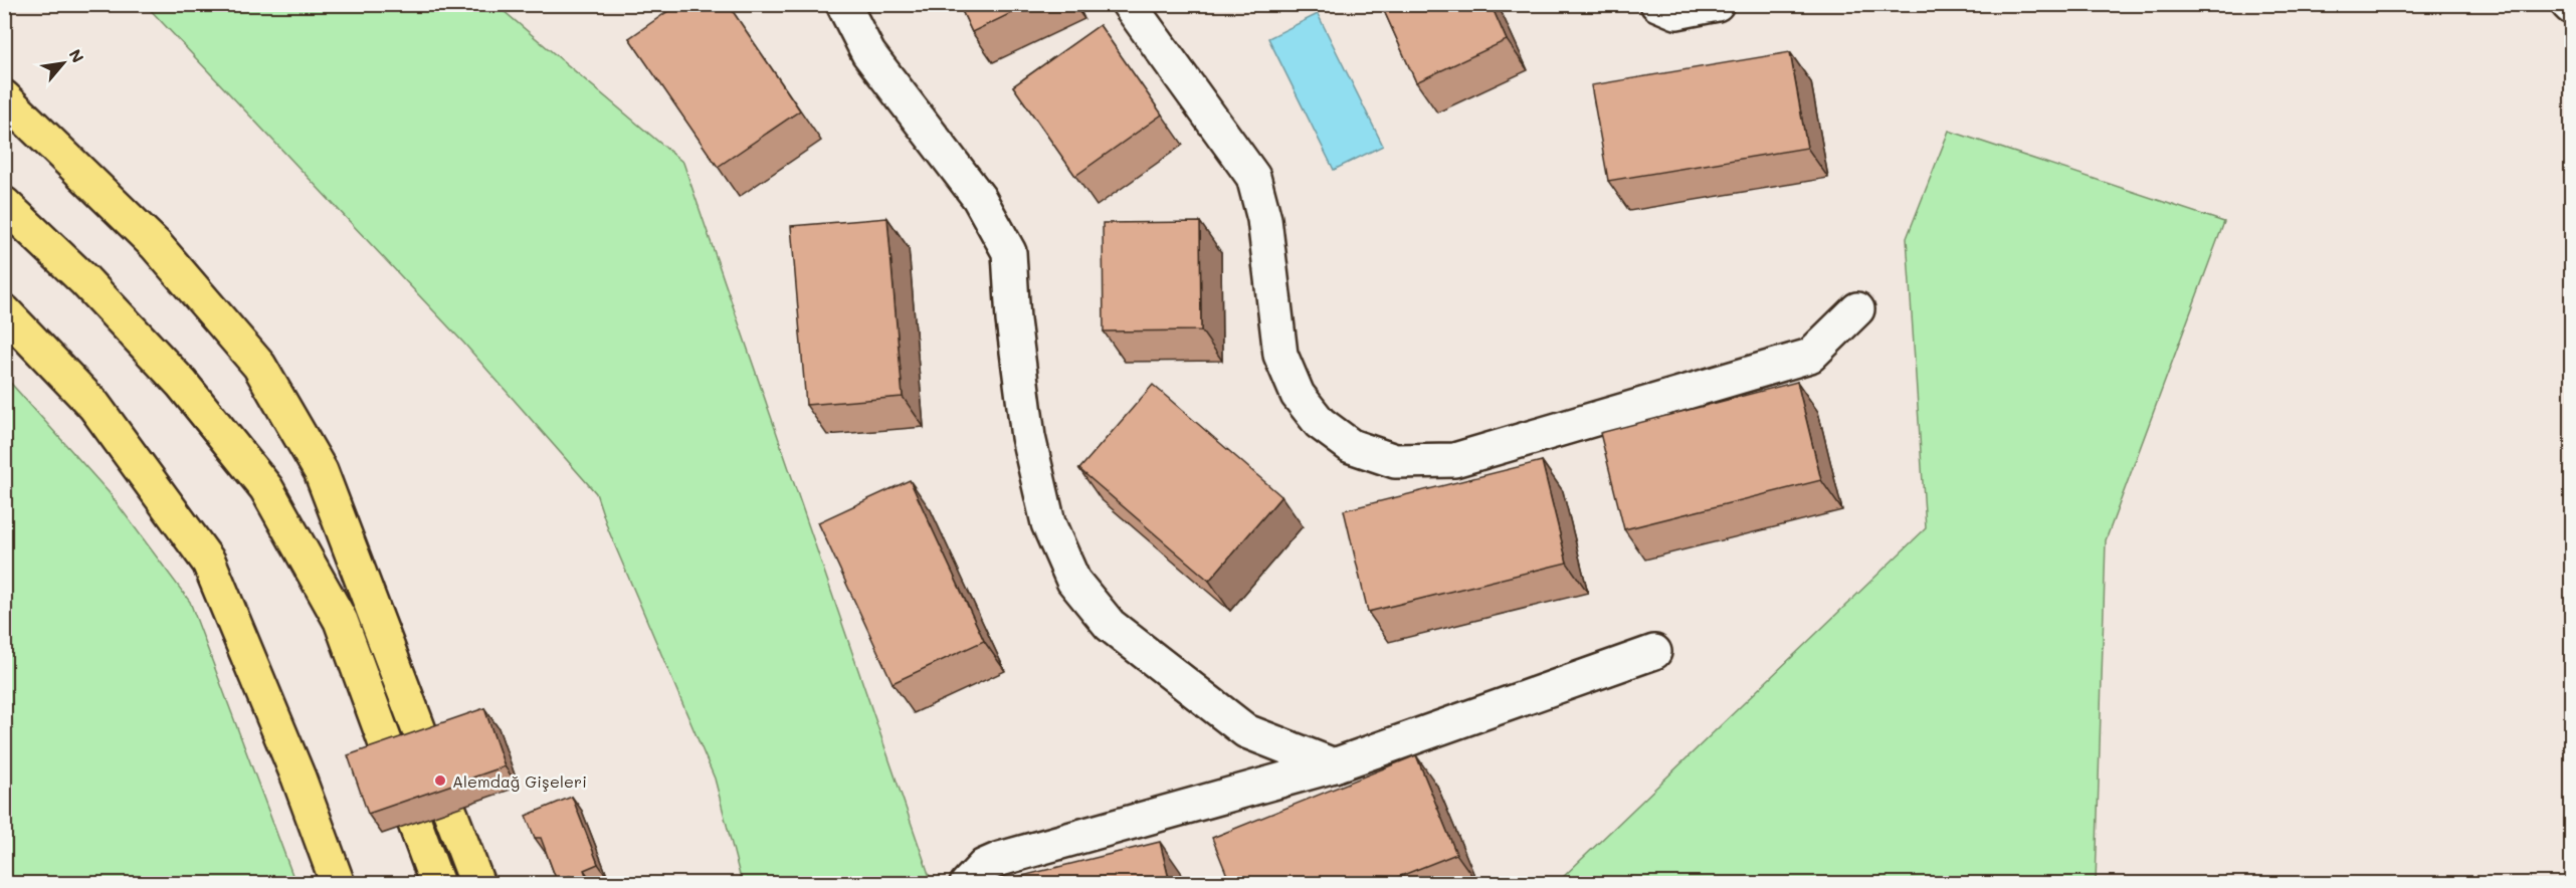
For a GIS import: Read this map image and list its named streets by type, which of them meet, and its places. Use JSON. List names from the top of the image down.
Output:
{
  "places": ["Alemdağ Gişeleri"],
  "north": "top right"
}
